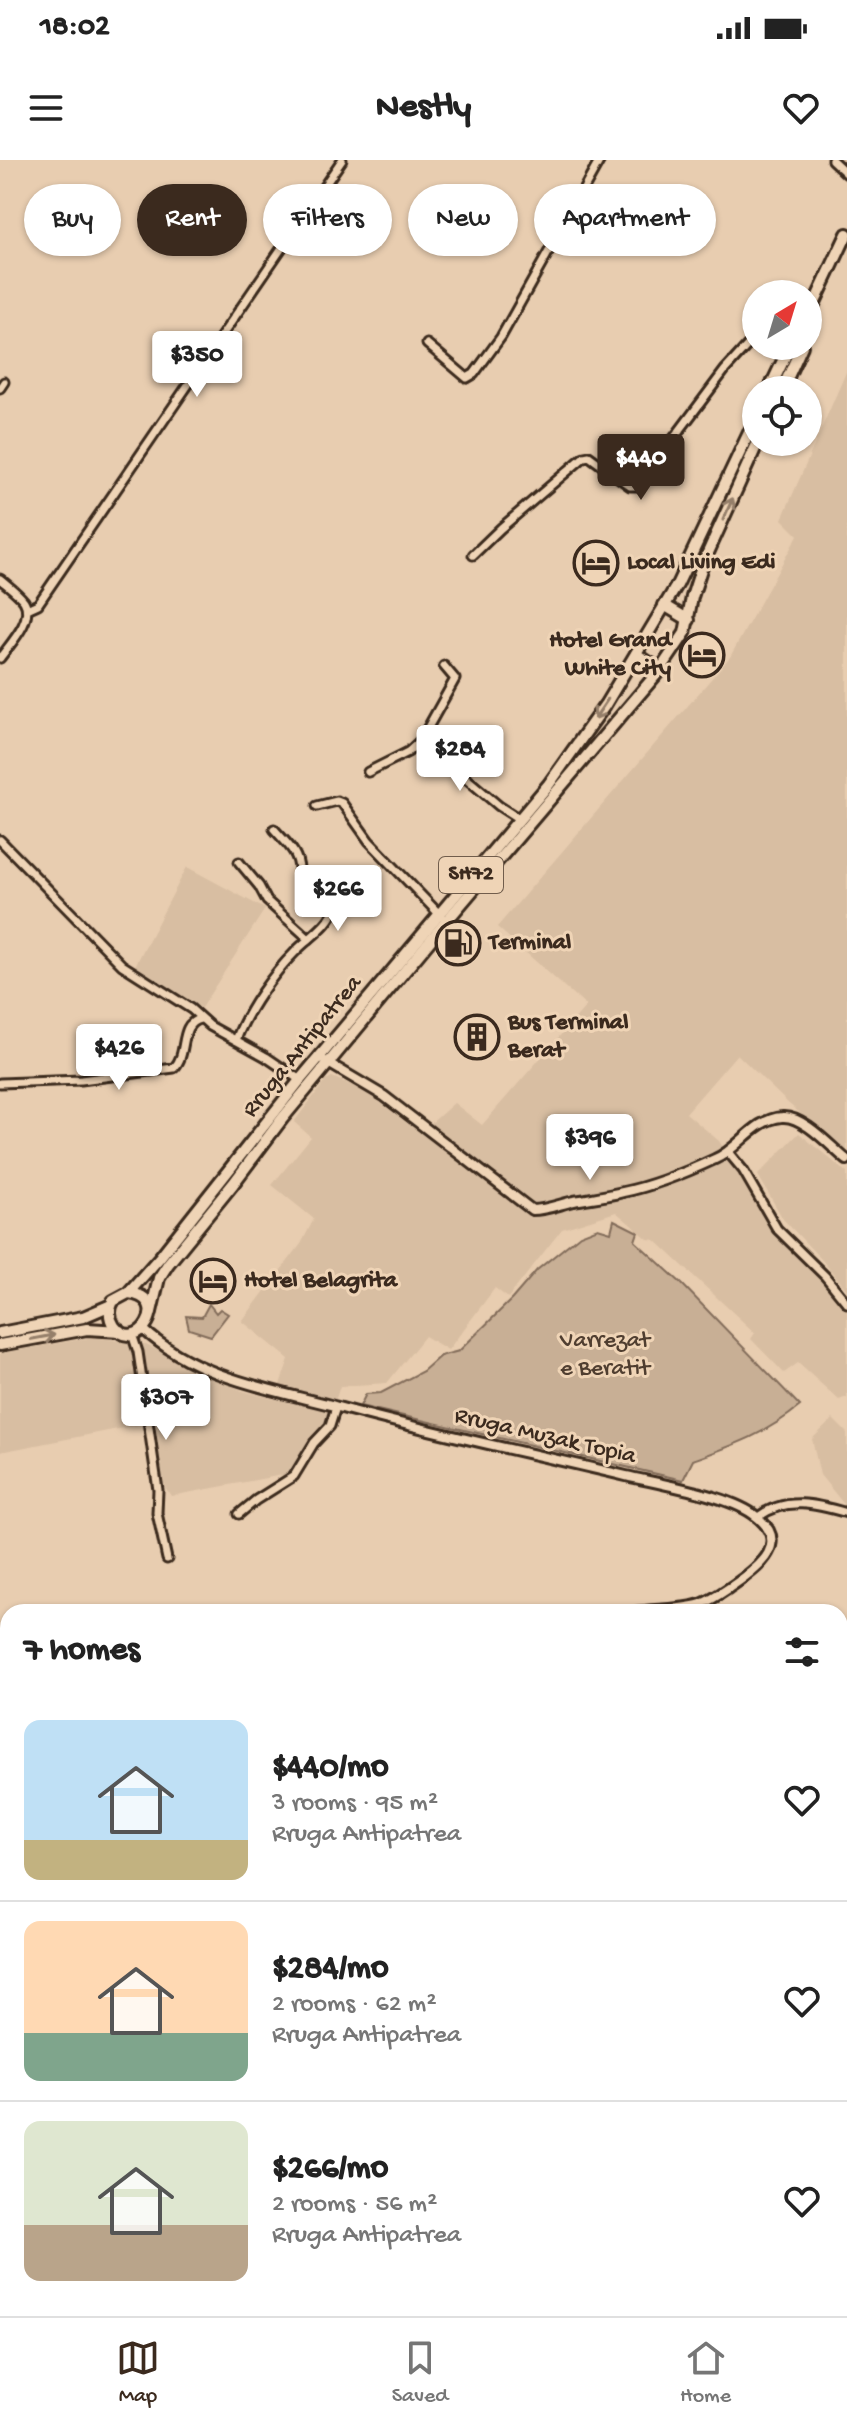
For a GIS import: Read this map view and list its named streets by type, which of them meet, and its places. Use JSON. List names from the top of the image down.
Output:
{
  "streets": {
    "main road": ["SH72", "Rruga Antipatrea"],
    "street": ["Rruga Muzak Topia"]
  },
  "crossings": [
    ["Rruga Antipatrea", "Rruga Muzak Topia"]
  ],
  "parks": ["Varrezat e Beratit"],
  "places": {
    "hotel": ["Local Living Edi", "Hotel Grand White City", "Hotel Belagrita"],
    "fuel station": ["Terminal"],
    "building": ["Bus Terminal Berat"]
  },
  "north": "top right",
  "page": {
    "status": "18:02",
    "header": "Nestly",
    "chip": [
      "Buy",
      "Rent",
      "Filters",
      "New",
      "Apartment"
    ],
    "price": [
      "$350",
      "$440",
      "$284",
      "$266",
      "$426",
      "$396",
      "$307"
    ],
    "heading": "7 homes",
    "list": [
      {
        "name": "$440/mo",
        "note": "3 rooms · 95 m² · Rruga Antipatrea"
      },
      {
        "name": "$284/mo",
        "note": "2 rooms · 62 m² · Rruga Antipatrea"
      },
      {
        "name": "$266/mo",
        "note": "2 rooms · 56 m² · Rruga Antipatrea"
      }
    ],
    "tabs": ["Map", "Saved", "Home"]
  }
}
